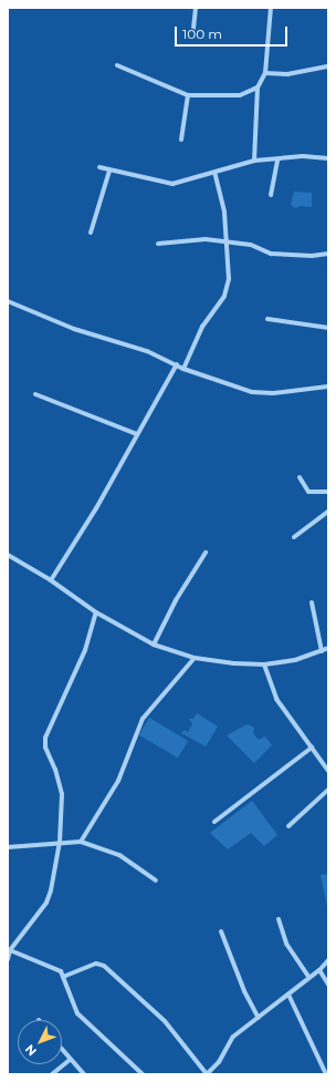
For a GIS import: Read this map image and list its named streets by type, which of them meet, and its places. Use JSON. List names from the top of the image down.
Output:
{
  "scale_bar": "100 m",
  "north": "bottom left"
}
